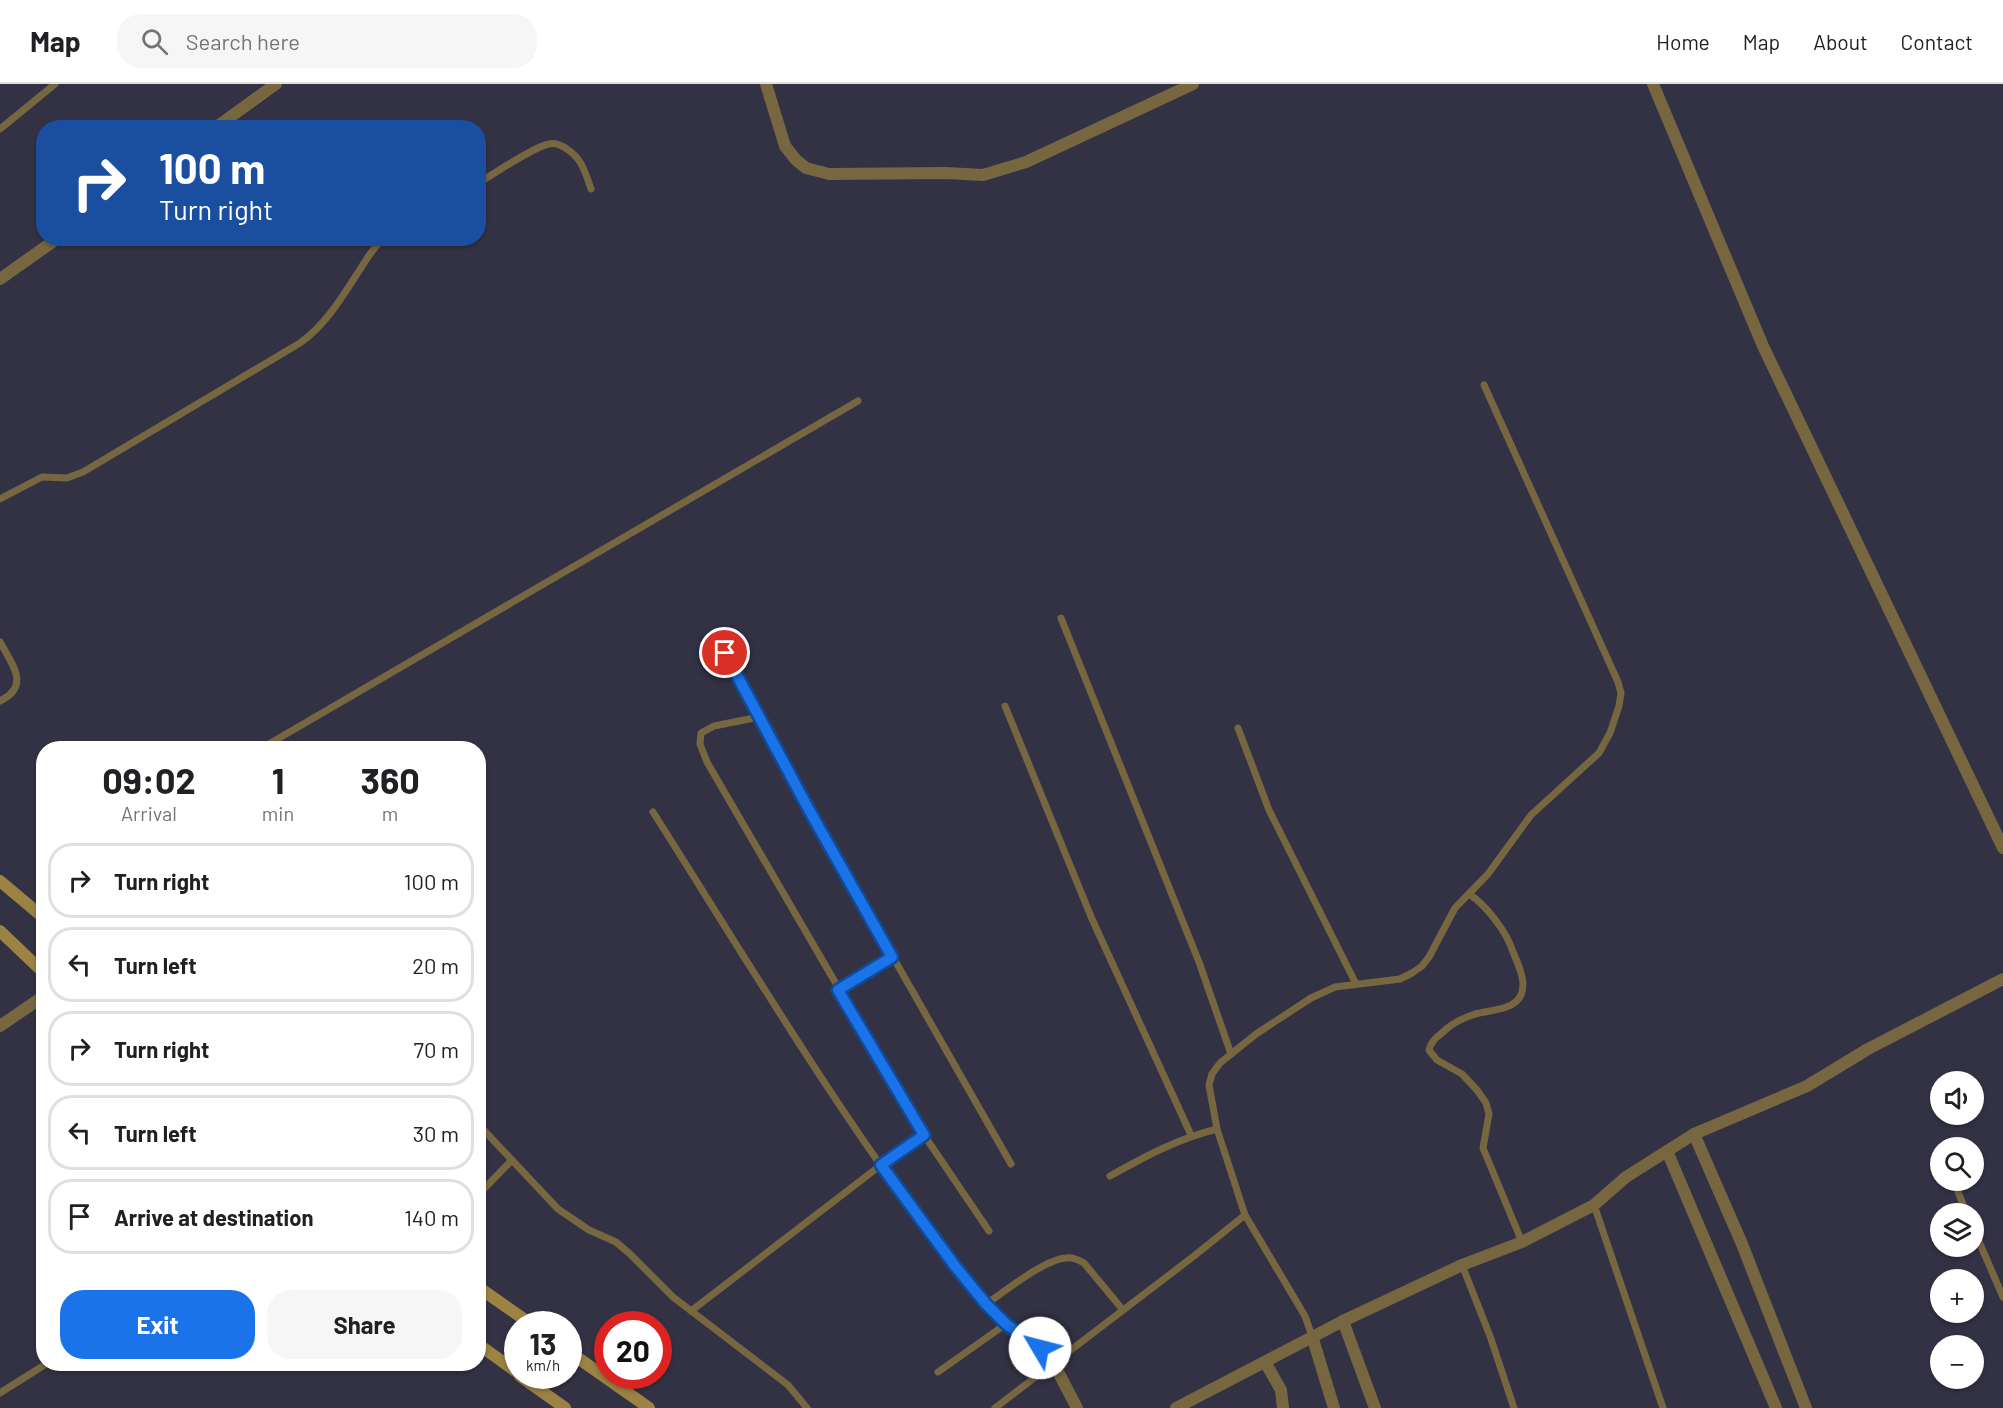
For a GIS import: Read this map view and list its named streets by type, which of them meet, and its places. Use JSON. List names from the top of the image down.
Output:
{
  "page": {
    "header": "Map",
    "search": "Search here",
    "nav": [
      "Home",
      "Map",
      "About",
      "Contact"
    ],
    "turn": ["100 m", "Turn right"],
    "eta": [
      "09:02",
      "Arrival",
      "1",
      "min",
      "360",
      "m"
    ],
    "list": [
      {
        "name": "Turn right",
        "value": "100 m"
      },
      {
        "name": "Turn left",
        "value": "20 m"
      },
      {
        "name": "Turn right",
        "value": "70 m"
      },
      {
        "name": "Turn left",
        "value": "30 m"
      },
      {
        "name": "Arrive at destination",
        "value": "140 m"
      }
    ],
    "map_buttons": ["+", "−"],
    "buttons": ["Exit", "Share"],
    "speed": "13 km/h",
    "limit": "20"
  }
}
